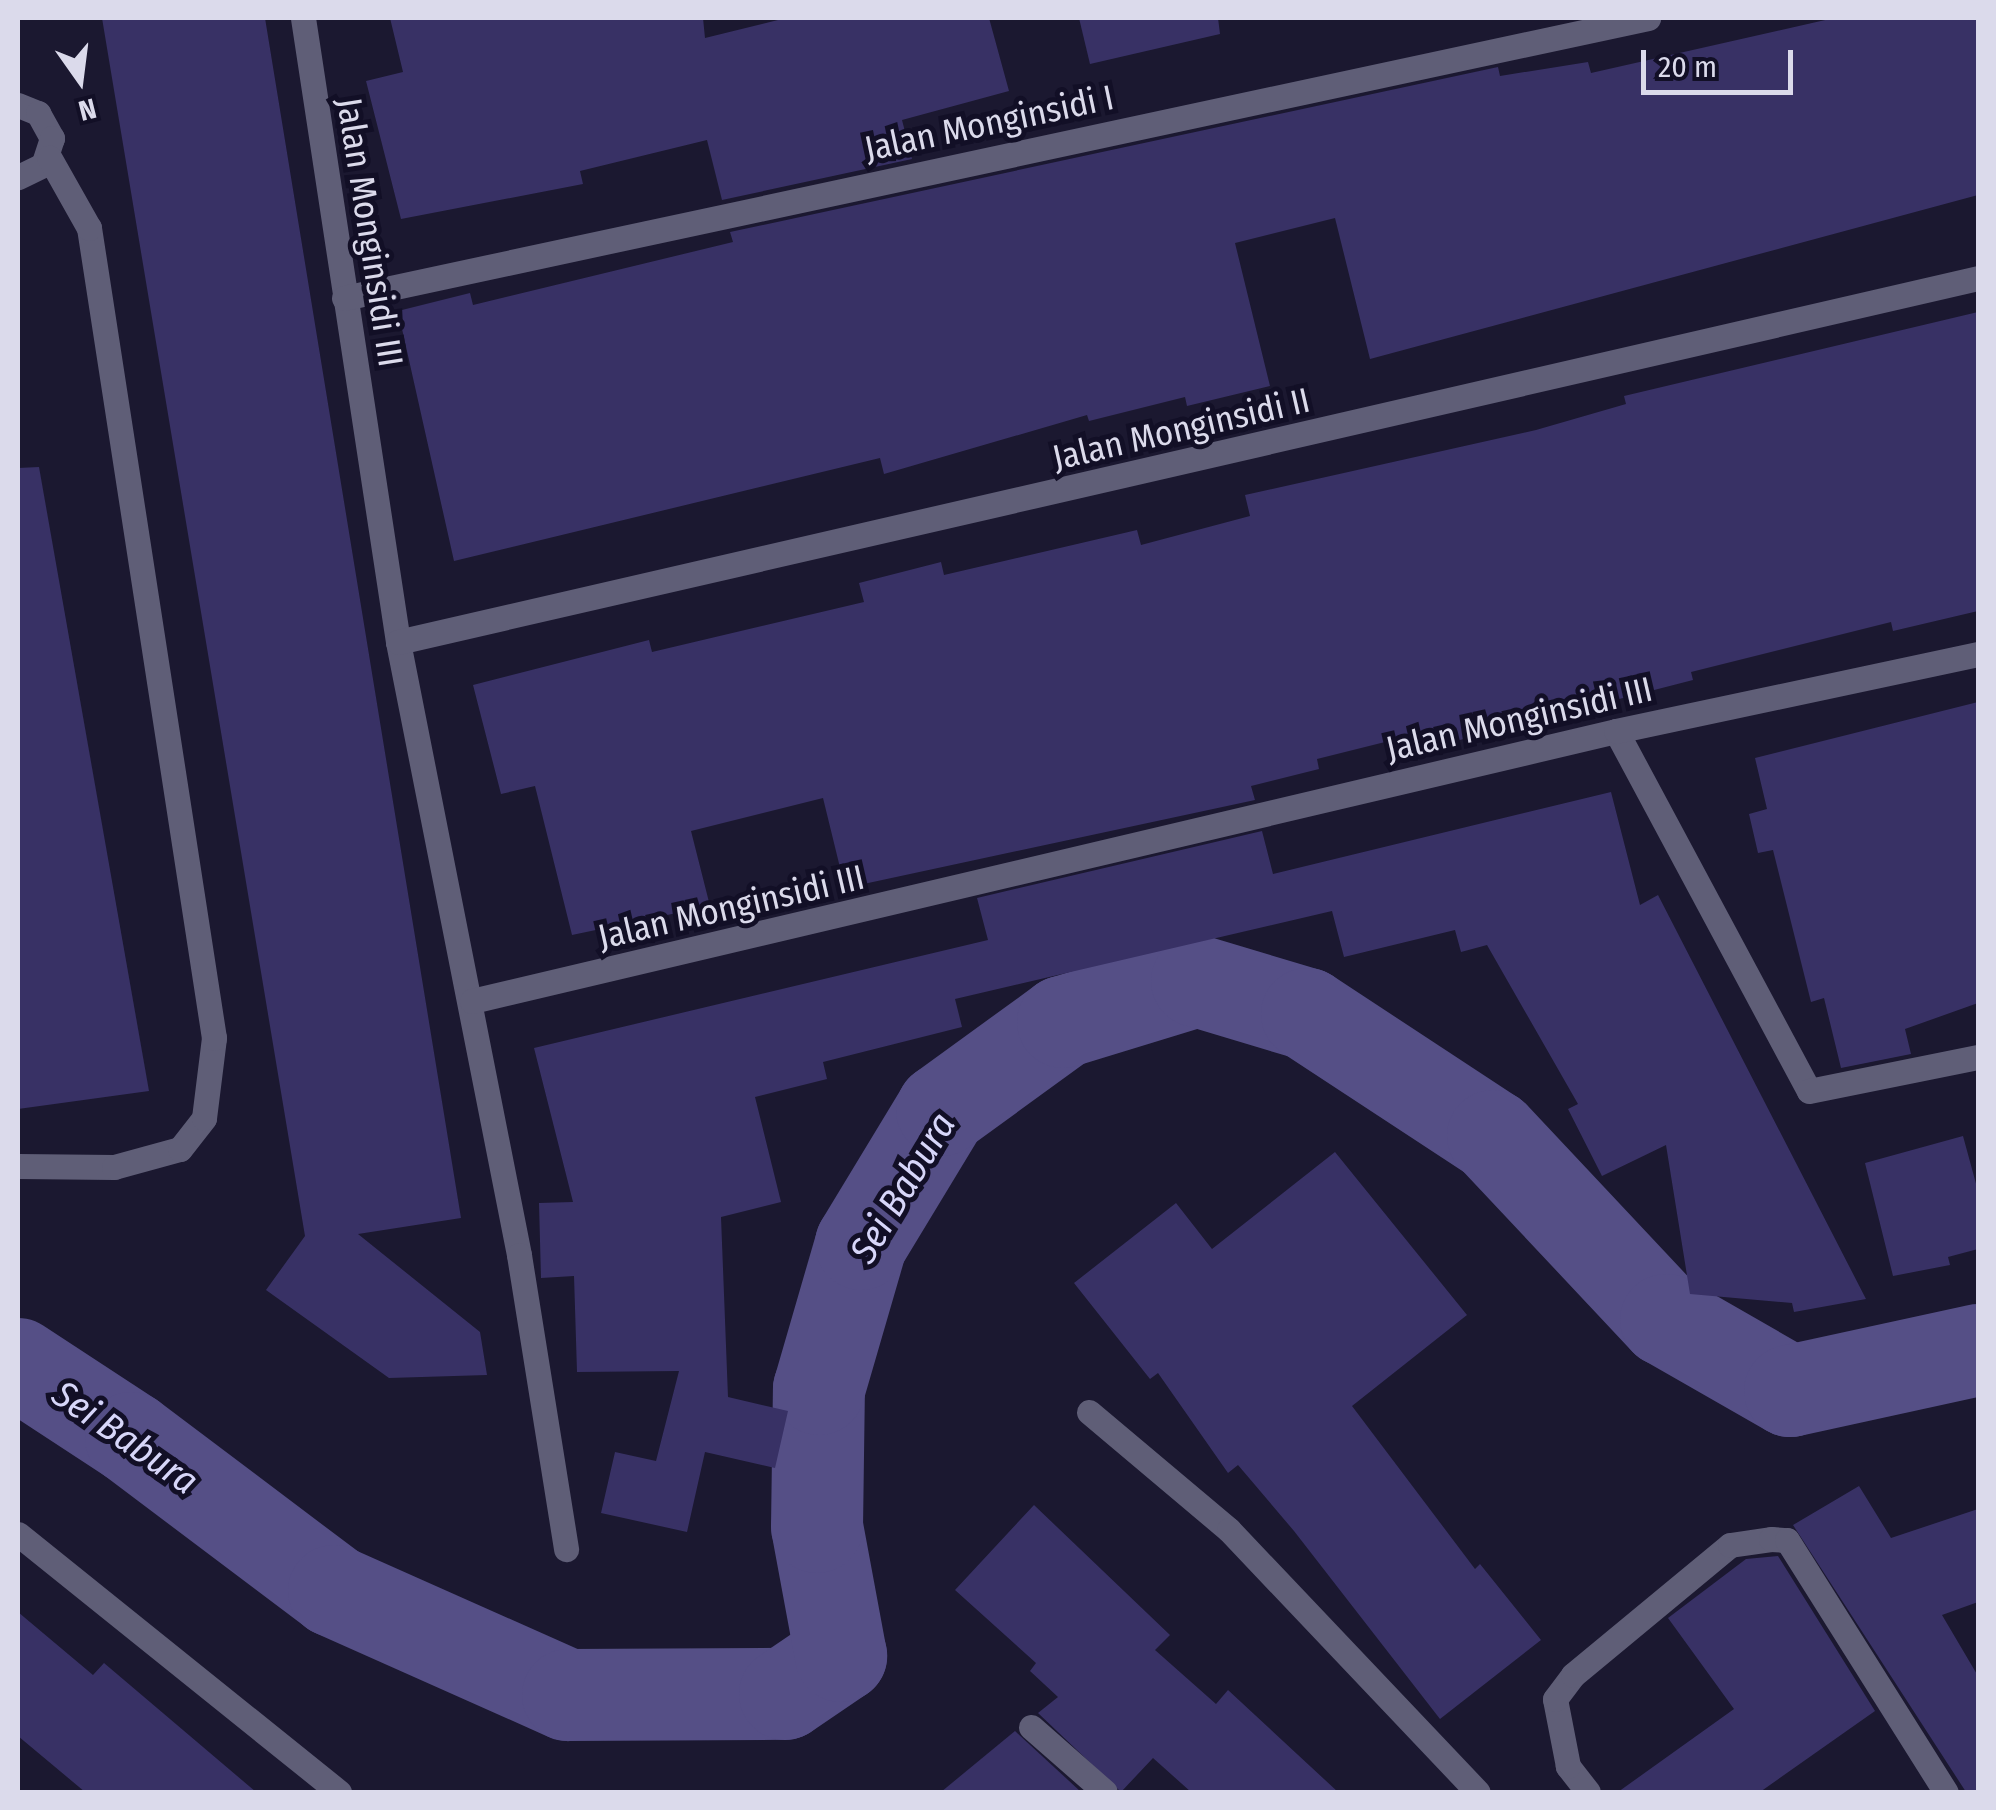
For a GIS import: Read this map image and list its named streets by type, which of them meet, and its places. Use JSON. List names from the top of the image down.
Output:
{
  "streets": {
    "street": ["Jalan Monginsidi I", "Jalan Monginsidi III", "Jalan Monginsidi II"]
  },
  "crossings": [
    ["Jalan Monginsidi I", "Jalan Monginsidi III"],
    ["Jalan Monginsidi III", "Jalan Monginsidi II"]
  ],
  "water": ["Sei Babura"],
  "scale_bar": "20 m",
  "north": "bottom"
}
